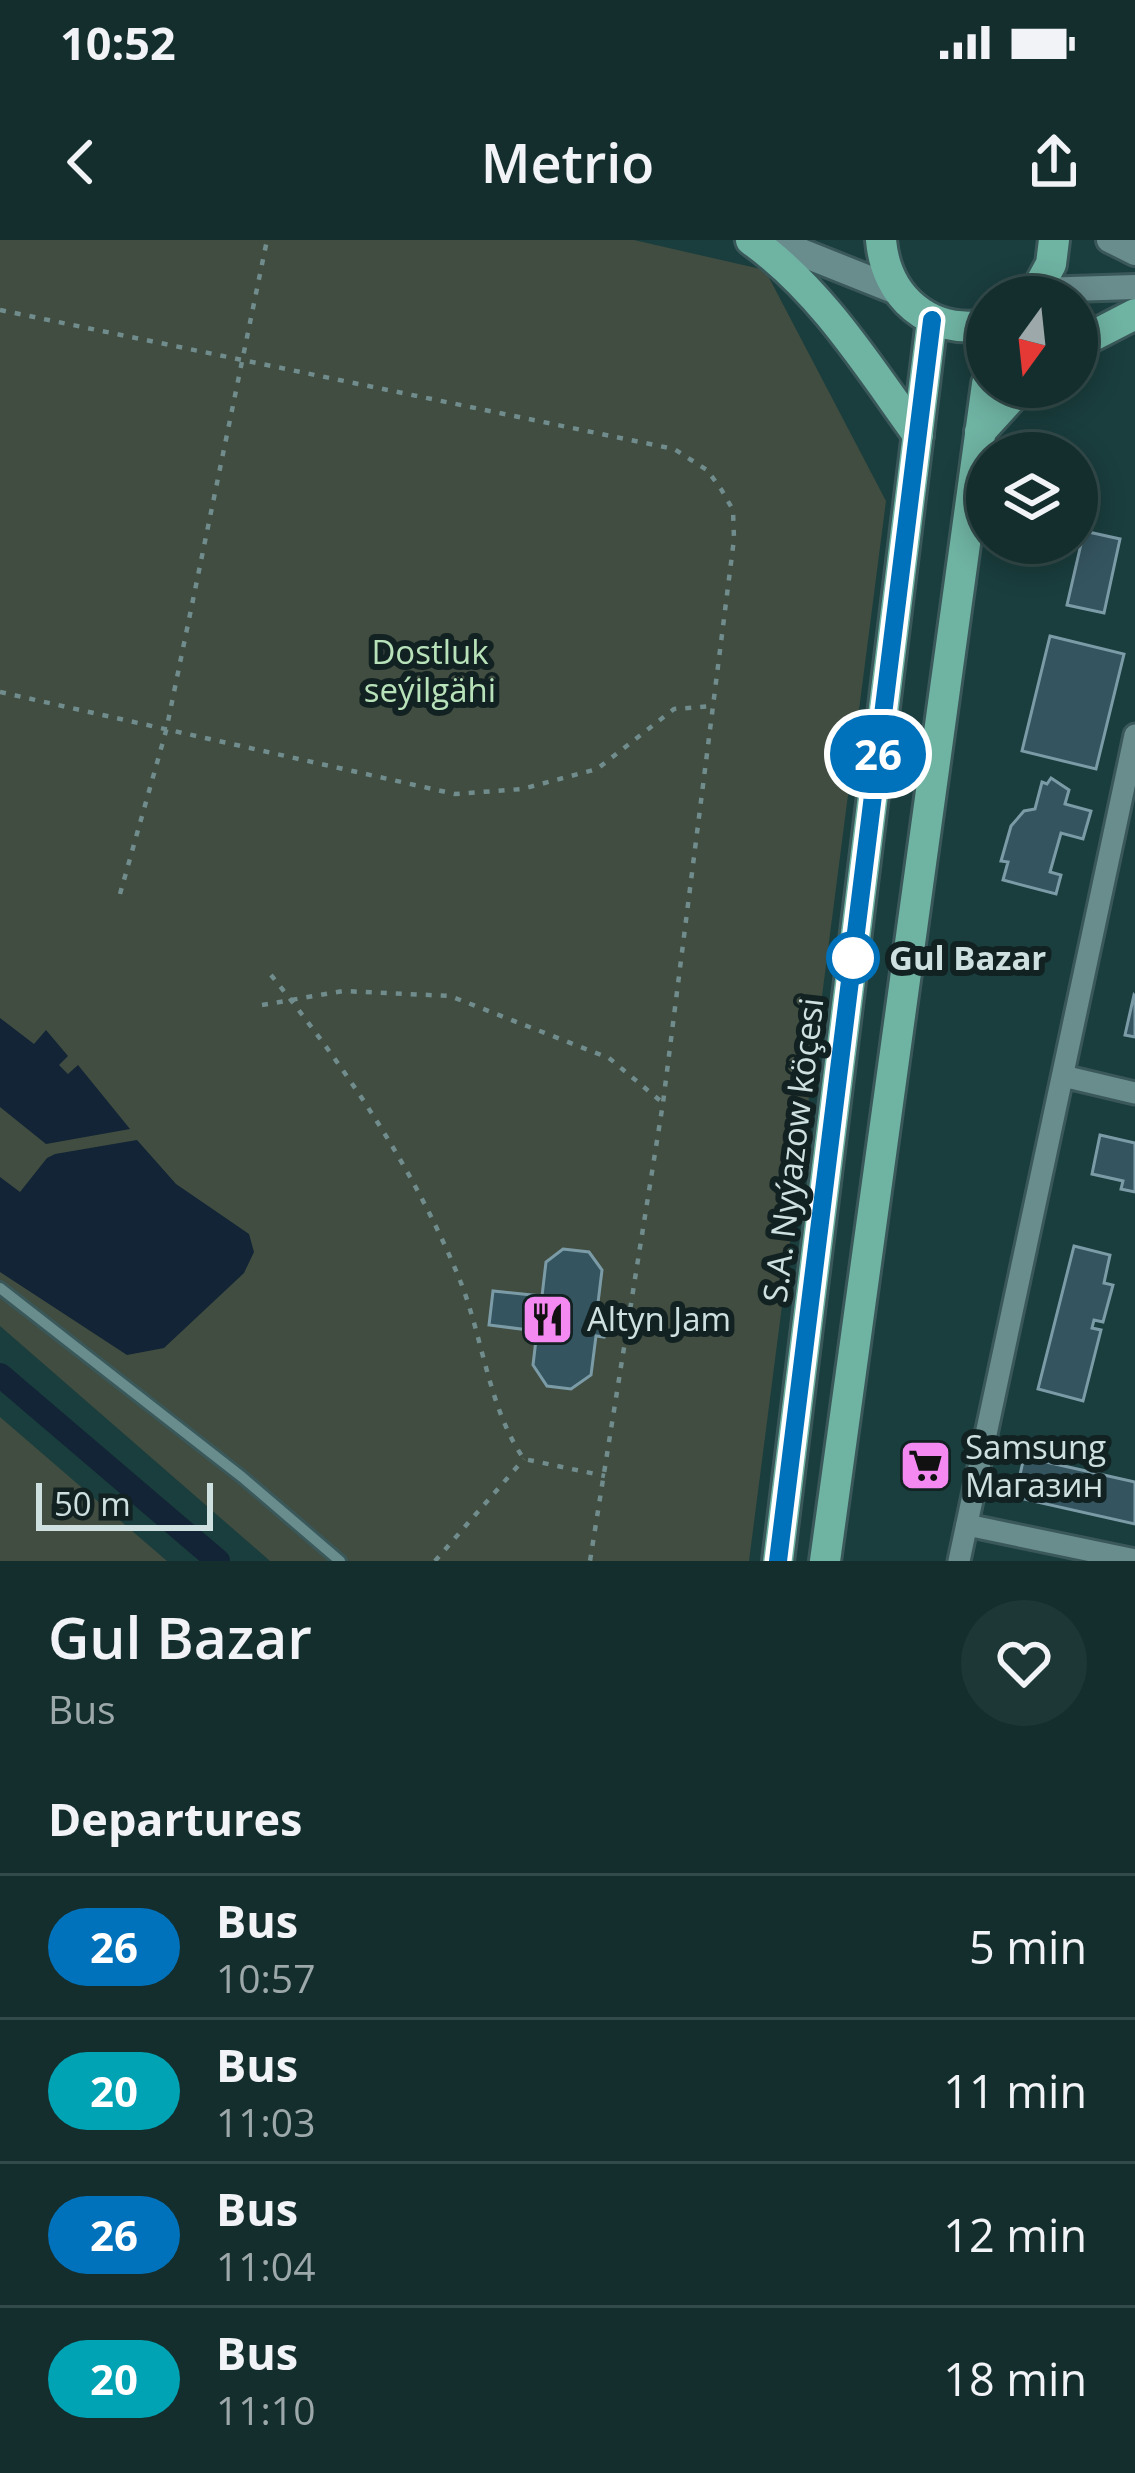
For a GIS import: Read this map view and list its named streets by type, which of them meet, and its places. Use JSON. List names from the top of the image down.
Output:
{
  "streets": {
    "main road": ["S.A. Nyýazow köçesi"]
  },
  "parks": ["Dostluk seýilgähi"],
  "places": {
    "other": ["Gul Bazar"],
    "restaurant": ["Altyn Jam"],
    "supermarket": ["Samsung Магазин"]
  },
  "lines": ["bus line 26"],
  "scale_bar": "50 m",
  "north": "bottom",
  "page": {
    "status": "10:52",
    "header": "Metrio",
    "on_map": "26",
    "scale": "50 m",
    "heading": [
      ["Gul Bazar", "Bus"],
      "Departures"
    ],
    "list": [
      {
        "mark": "26",
        "name": "Bus",
        "note": "10:57",
        "value": "5 min"
      },
      {
        "mark": "20",
        "name": "Bus",
        "note": "11:03",
        "value": "11 min"
      },
      {
        "mark": "26",
        "name": "Bus",
        "note": "11:04",
        "value": "12 min"
      },
      {
        "mark": "20",
        "name": "Bus",
        "note": "11:10",
        "value": "18 min"
      }
    ]
  }
}
